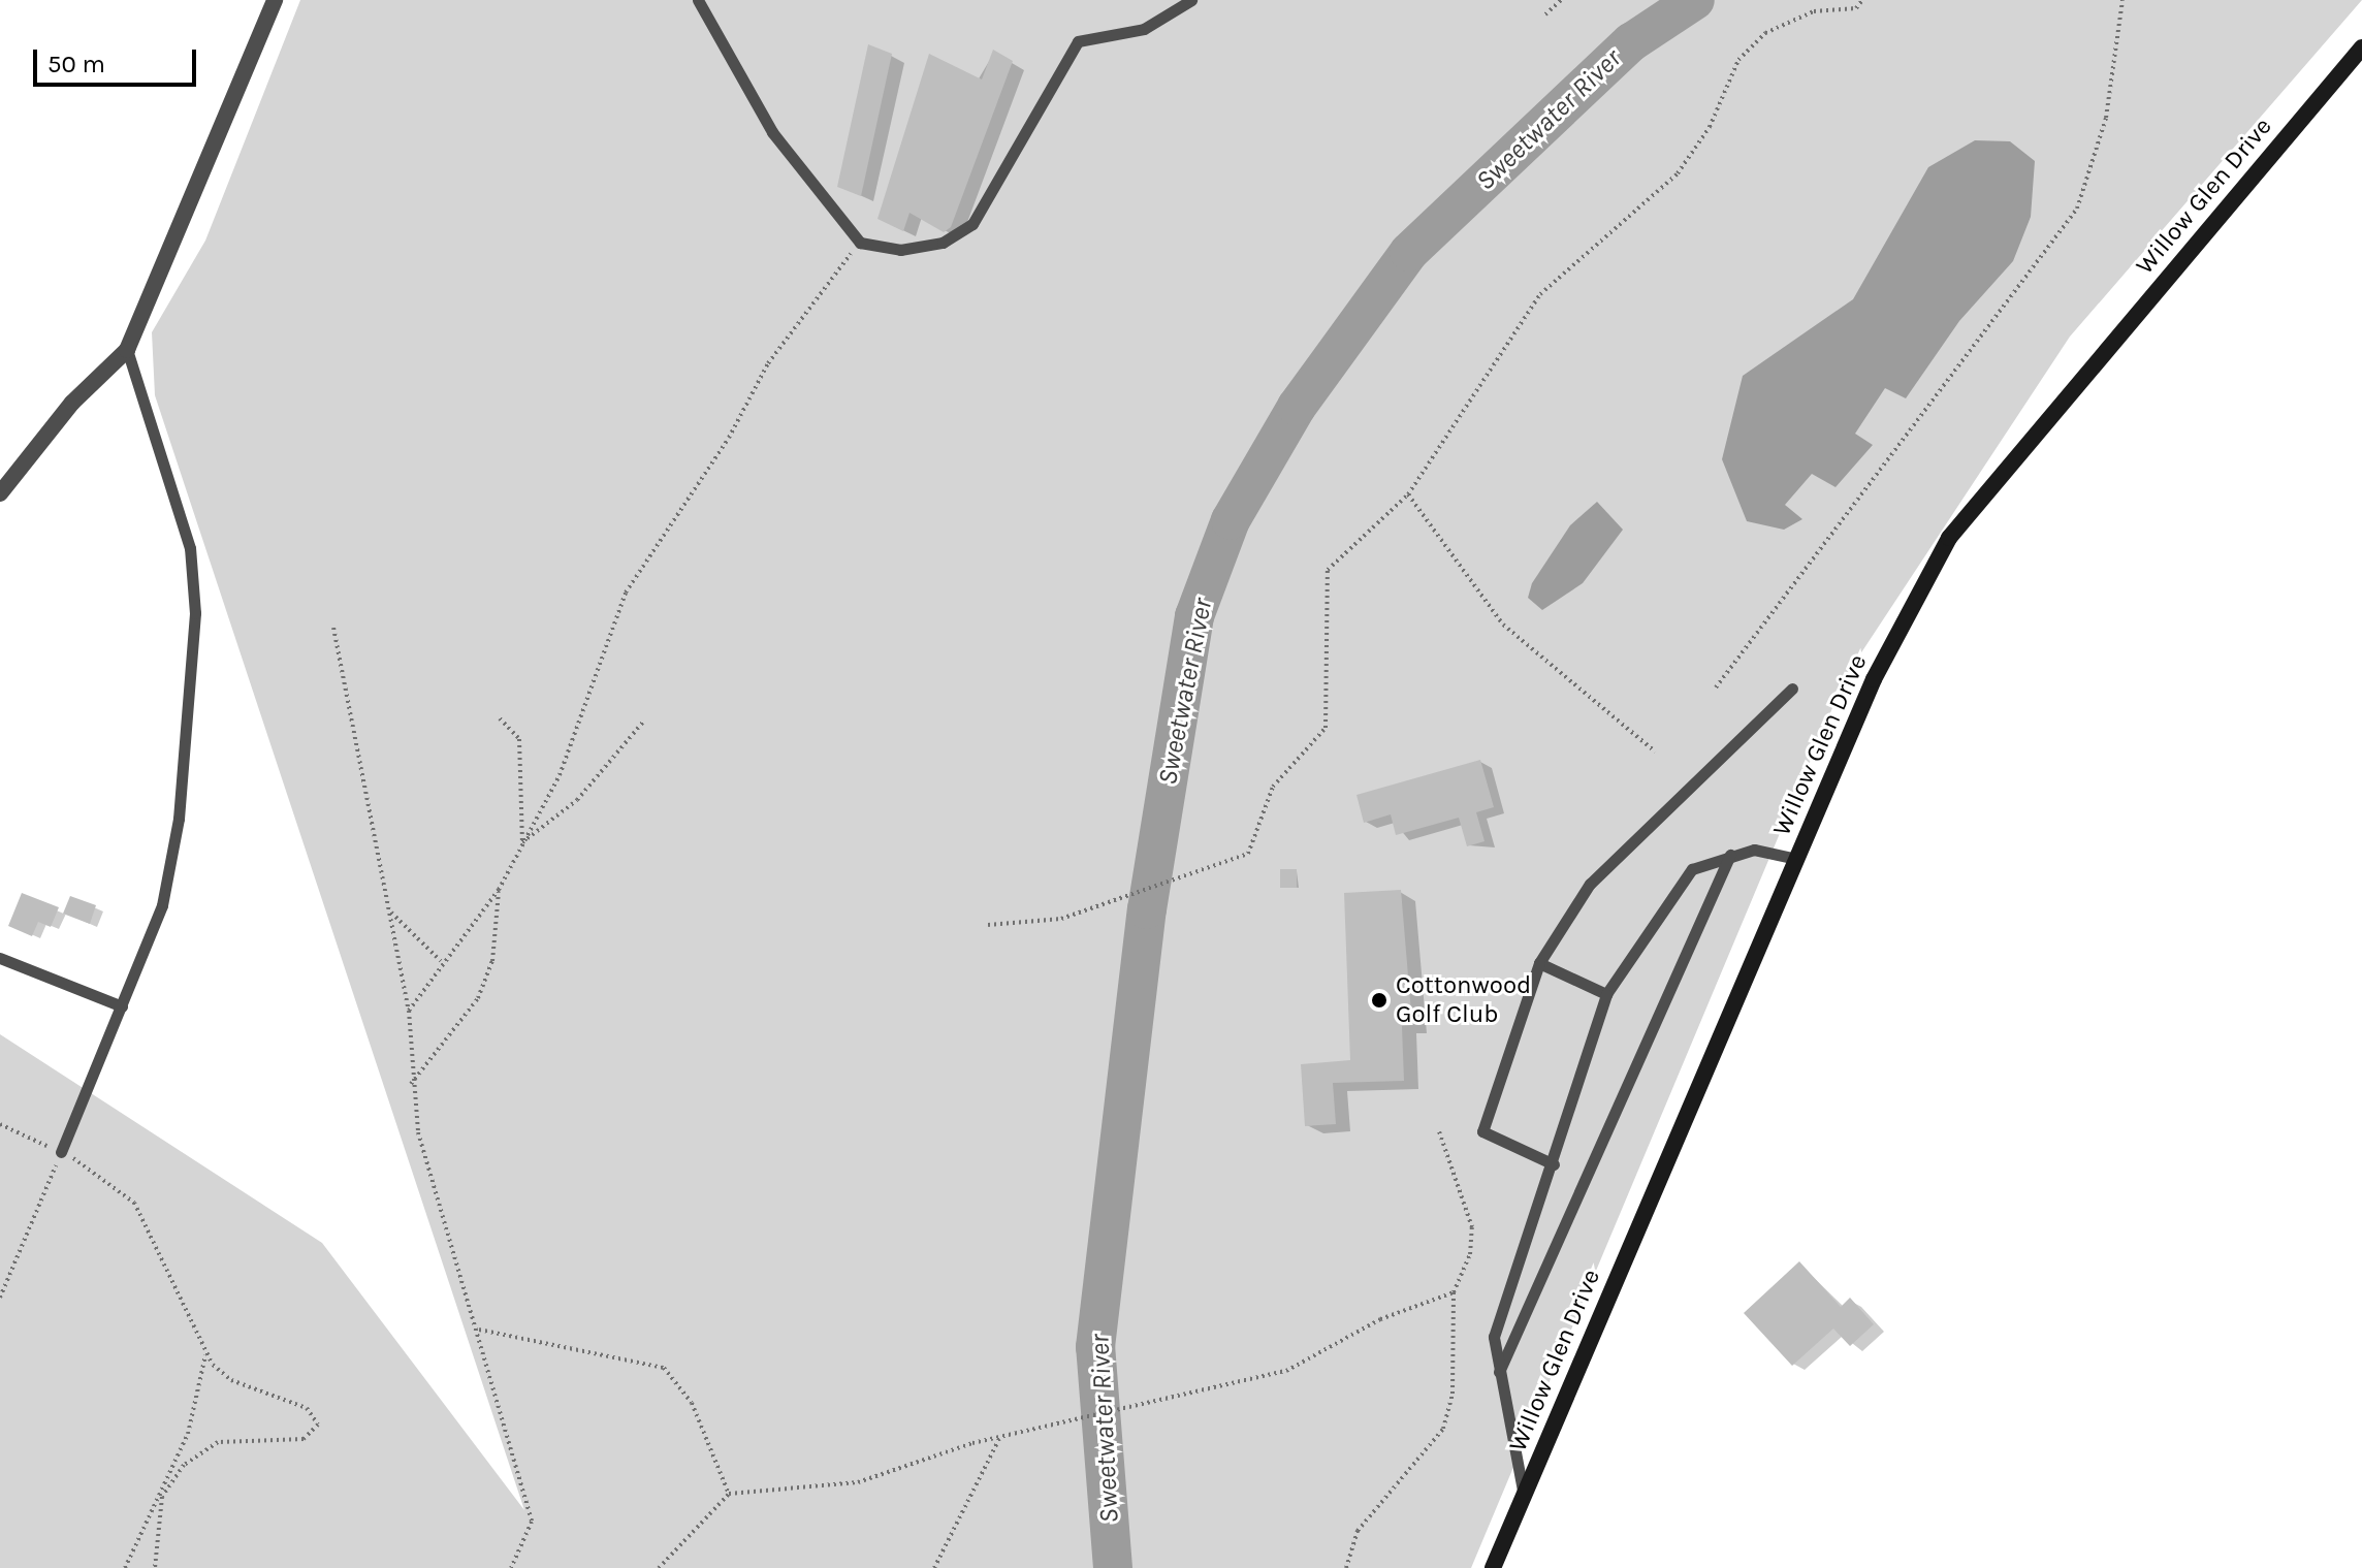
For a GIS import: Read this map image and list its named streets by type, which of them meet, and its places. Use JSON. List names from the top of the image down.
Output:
{
  "streets": {
    "main road": ["Willow Glen Drive"]
  },
  "water": ["Sweetwater River"],
  "places": ["Cottonwood Golf Club"],
  "scale_bar": "50 m"
}
